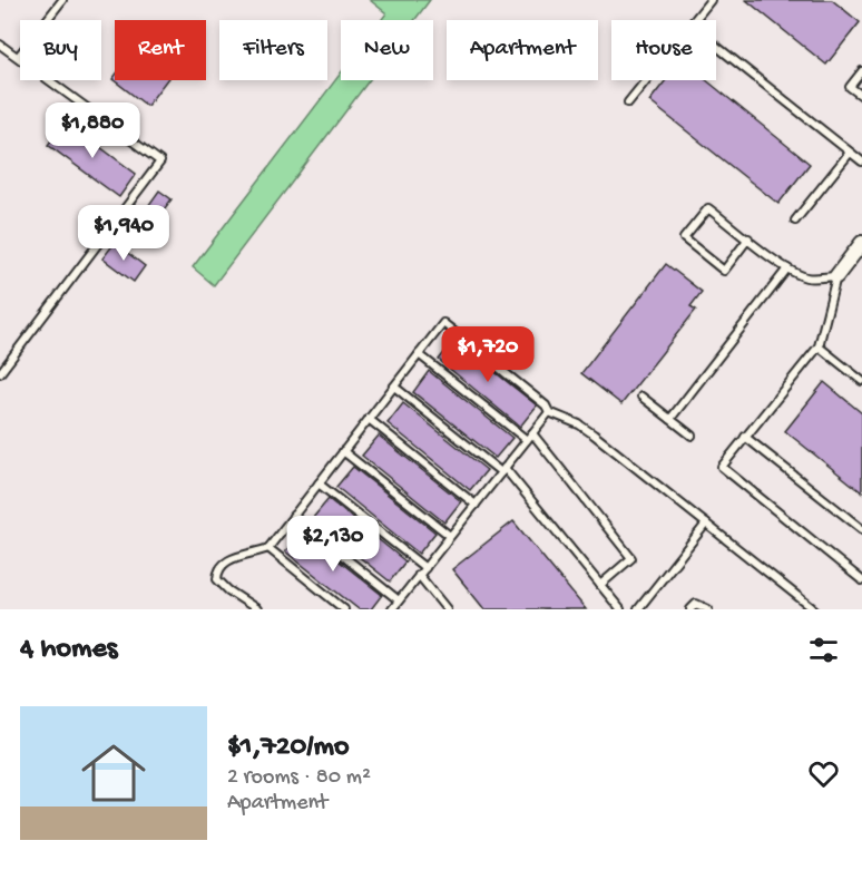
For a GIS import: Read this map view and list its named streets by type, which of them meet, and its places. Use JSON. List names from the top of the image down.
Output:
{
  "page": {
    "chip": [
      "Buy",
      "Rent",
      "Filters",
      "New",
      "Apartment",
      "House"
    ],
    "price": [
      "$1,880",
      "$1,940",
      "$1,720",
      "$2,130"
    ],
    "heading": "4 homes",
    "list": [
      {
        "name": "$1,720/mo",
        "note": "2 rooms · 80 m² · Apartment"
      }
    ]
  }
}
